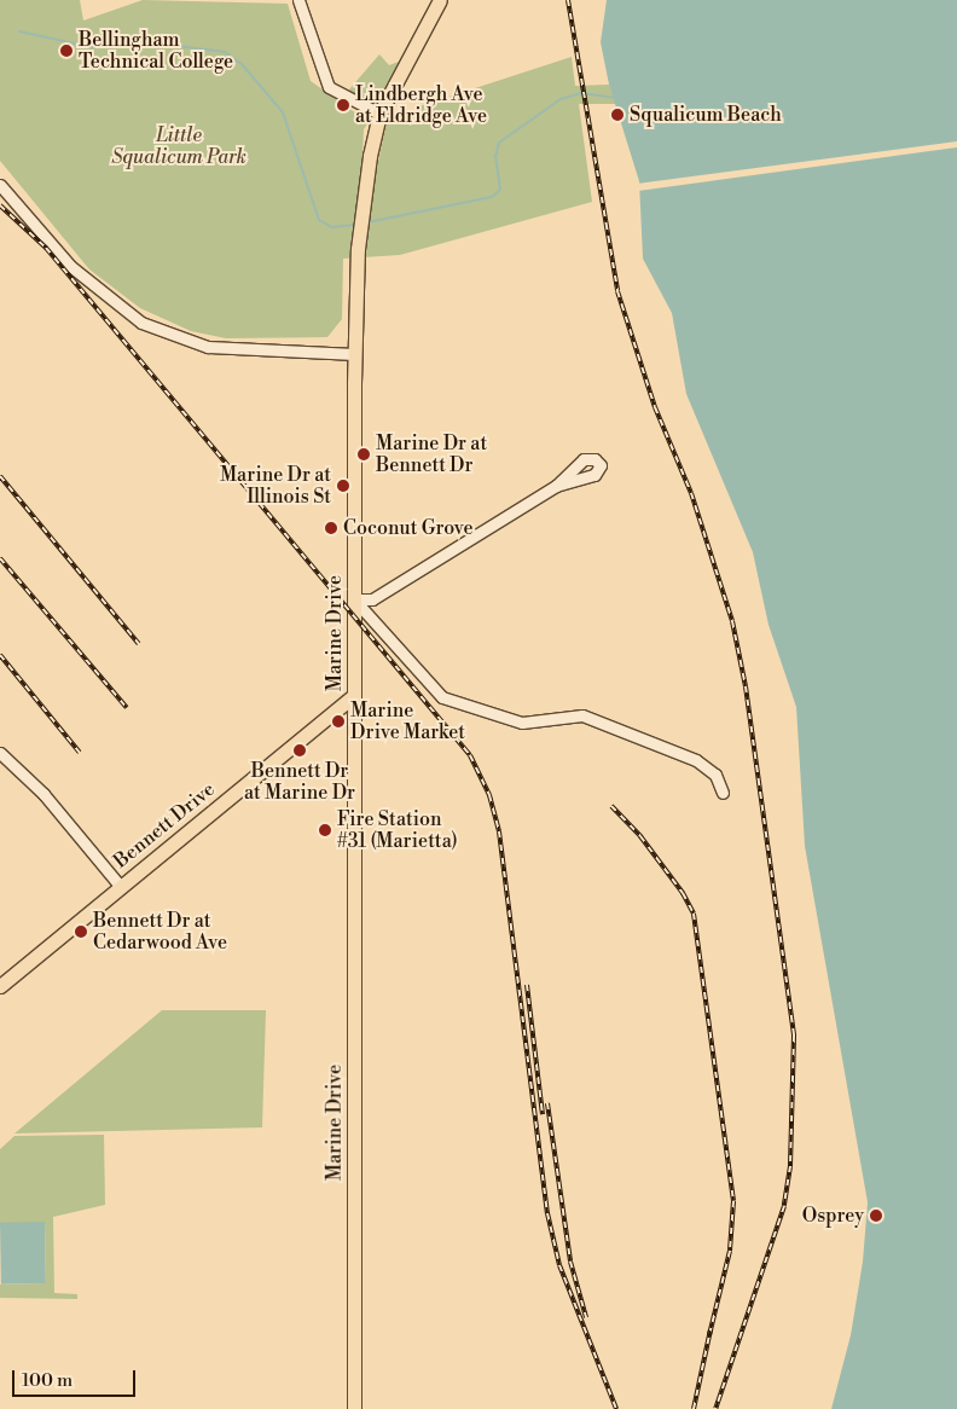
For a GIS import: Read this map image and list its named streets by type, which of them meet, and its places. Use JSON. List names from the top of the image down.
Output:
{
  "streets": {
    "main road": ["Marine Drive", "Bennett Drive"]
  },
  "crossings": [
    ["Marine Drive", "Bennett Drive"]
  ],
  "parks": ["Little Squalicum Park"],
  "places": [
    "Bellingham Technical College",
    "Lindbergh Ave at Eldridge Ave",
    "Squalicum Beach",
    "Marine Dr at Bennett Dr",
    "Marine Dr at Illinois St",
    "Coconut Grove",
    "Marine Drive Market",
    "Bennett Dr at Marine Dr",
    "Fire Station #31 (Marietta)",
    "Bennett Dr at Cedarwood Ave",
    "Osprey"
  ],
  "scale_bar": "100 m"
}
